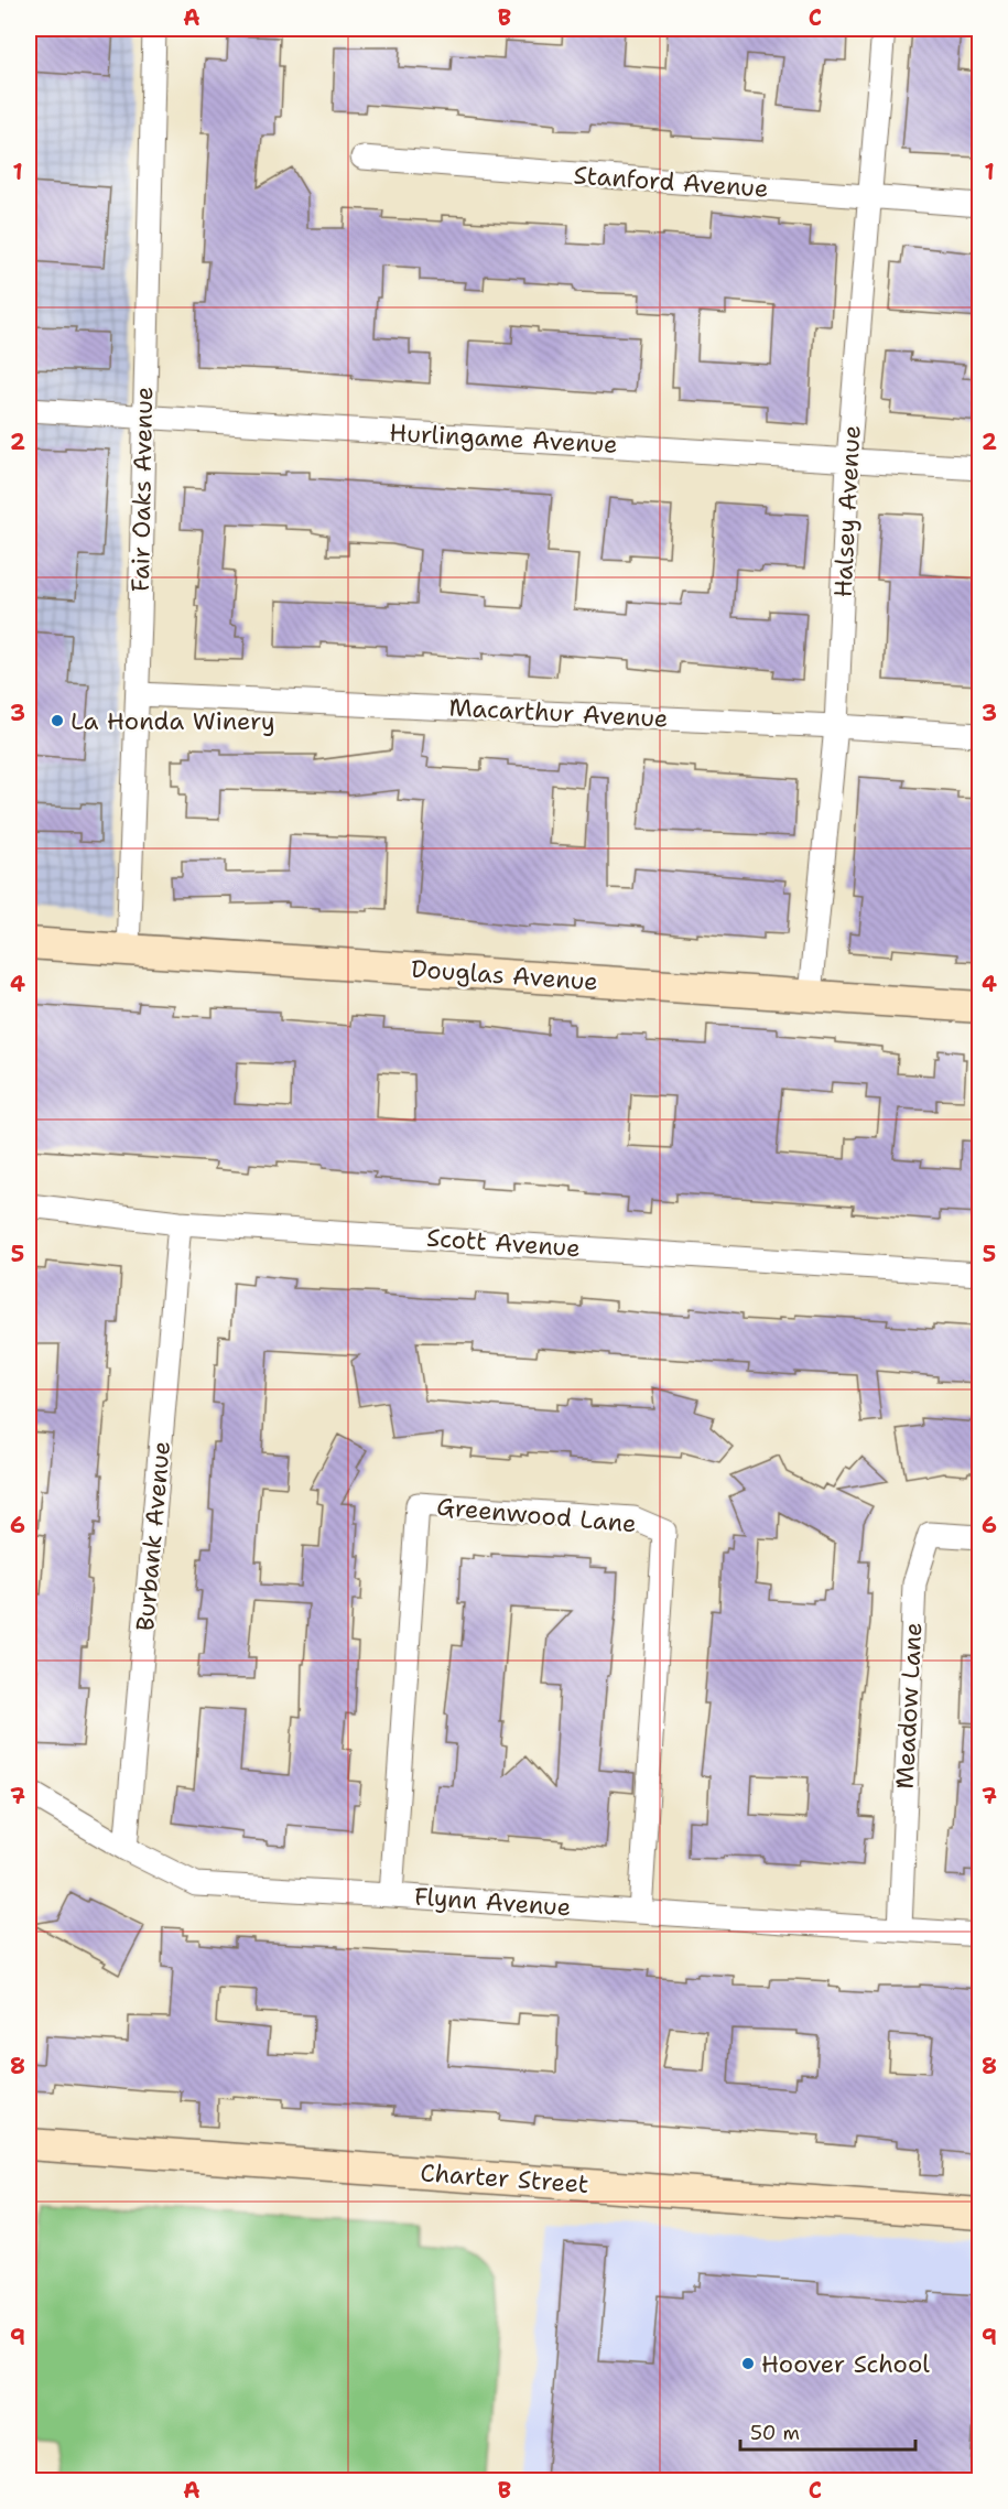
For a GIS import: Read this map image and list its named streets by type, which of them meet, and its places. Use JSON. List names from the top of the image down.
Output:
{
  "streets": {
    "street": [
      "Stanford Avenue",
      "Hurlingame Avenue",
      "Fair Oaks Avenue",
      "Halsey Avenue",
      "Macarthur Avenue",
      "Douglas Avenue",
      "Scott Avenue",
      "Greenwood Lane",
      "Burbank Avenue",
      "Meadow Lane",
      "Flynn Avenue",
      "Charter Street"
    ]
  },
  "crossings": [
    ["Stanford Avenue", "Halsey Avenue"],
    ["Hurlingame Avenue", "Fair Oaks Avenue"],
    ["Hurlingame Avenue", "Halsey Avenue"],
    ["Fair Oaks Avenue", "Macarthur Avenue"],
    ["Fair Oaks Avenue", "Douglas Avenue"],
    ["Halsey Avenue", "Macarthur Avenue"],
    ["Halsey Avenue", "Douglas Avenue"],
    ["Scott Avenue", "Burbank Avenue"],
    ["Greenwood Lane", "Flynn Avenue"],
    ["Burbank Avenue", "Flynn Avenue"],
    ["Meadow Lane", "Flynn Avenue"]
  ],
  "places": ["La Honda Winery", "Hoover School"],
  "scale_bar": "50 m",
  "grid": {
    "columns": ["A", "B", "C"],
    "rows": [
      "1",
      "2",
      "3",
      "4",
      "5",
      "6",
      "7",
      "8",
      "9"
    ]
  }
}
